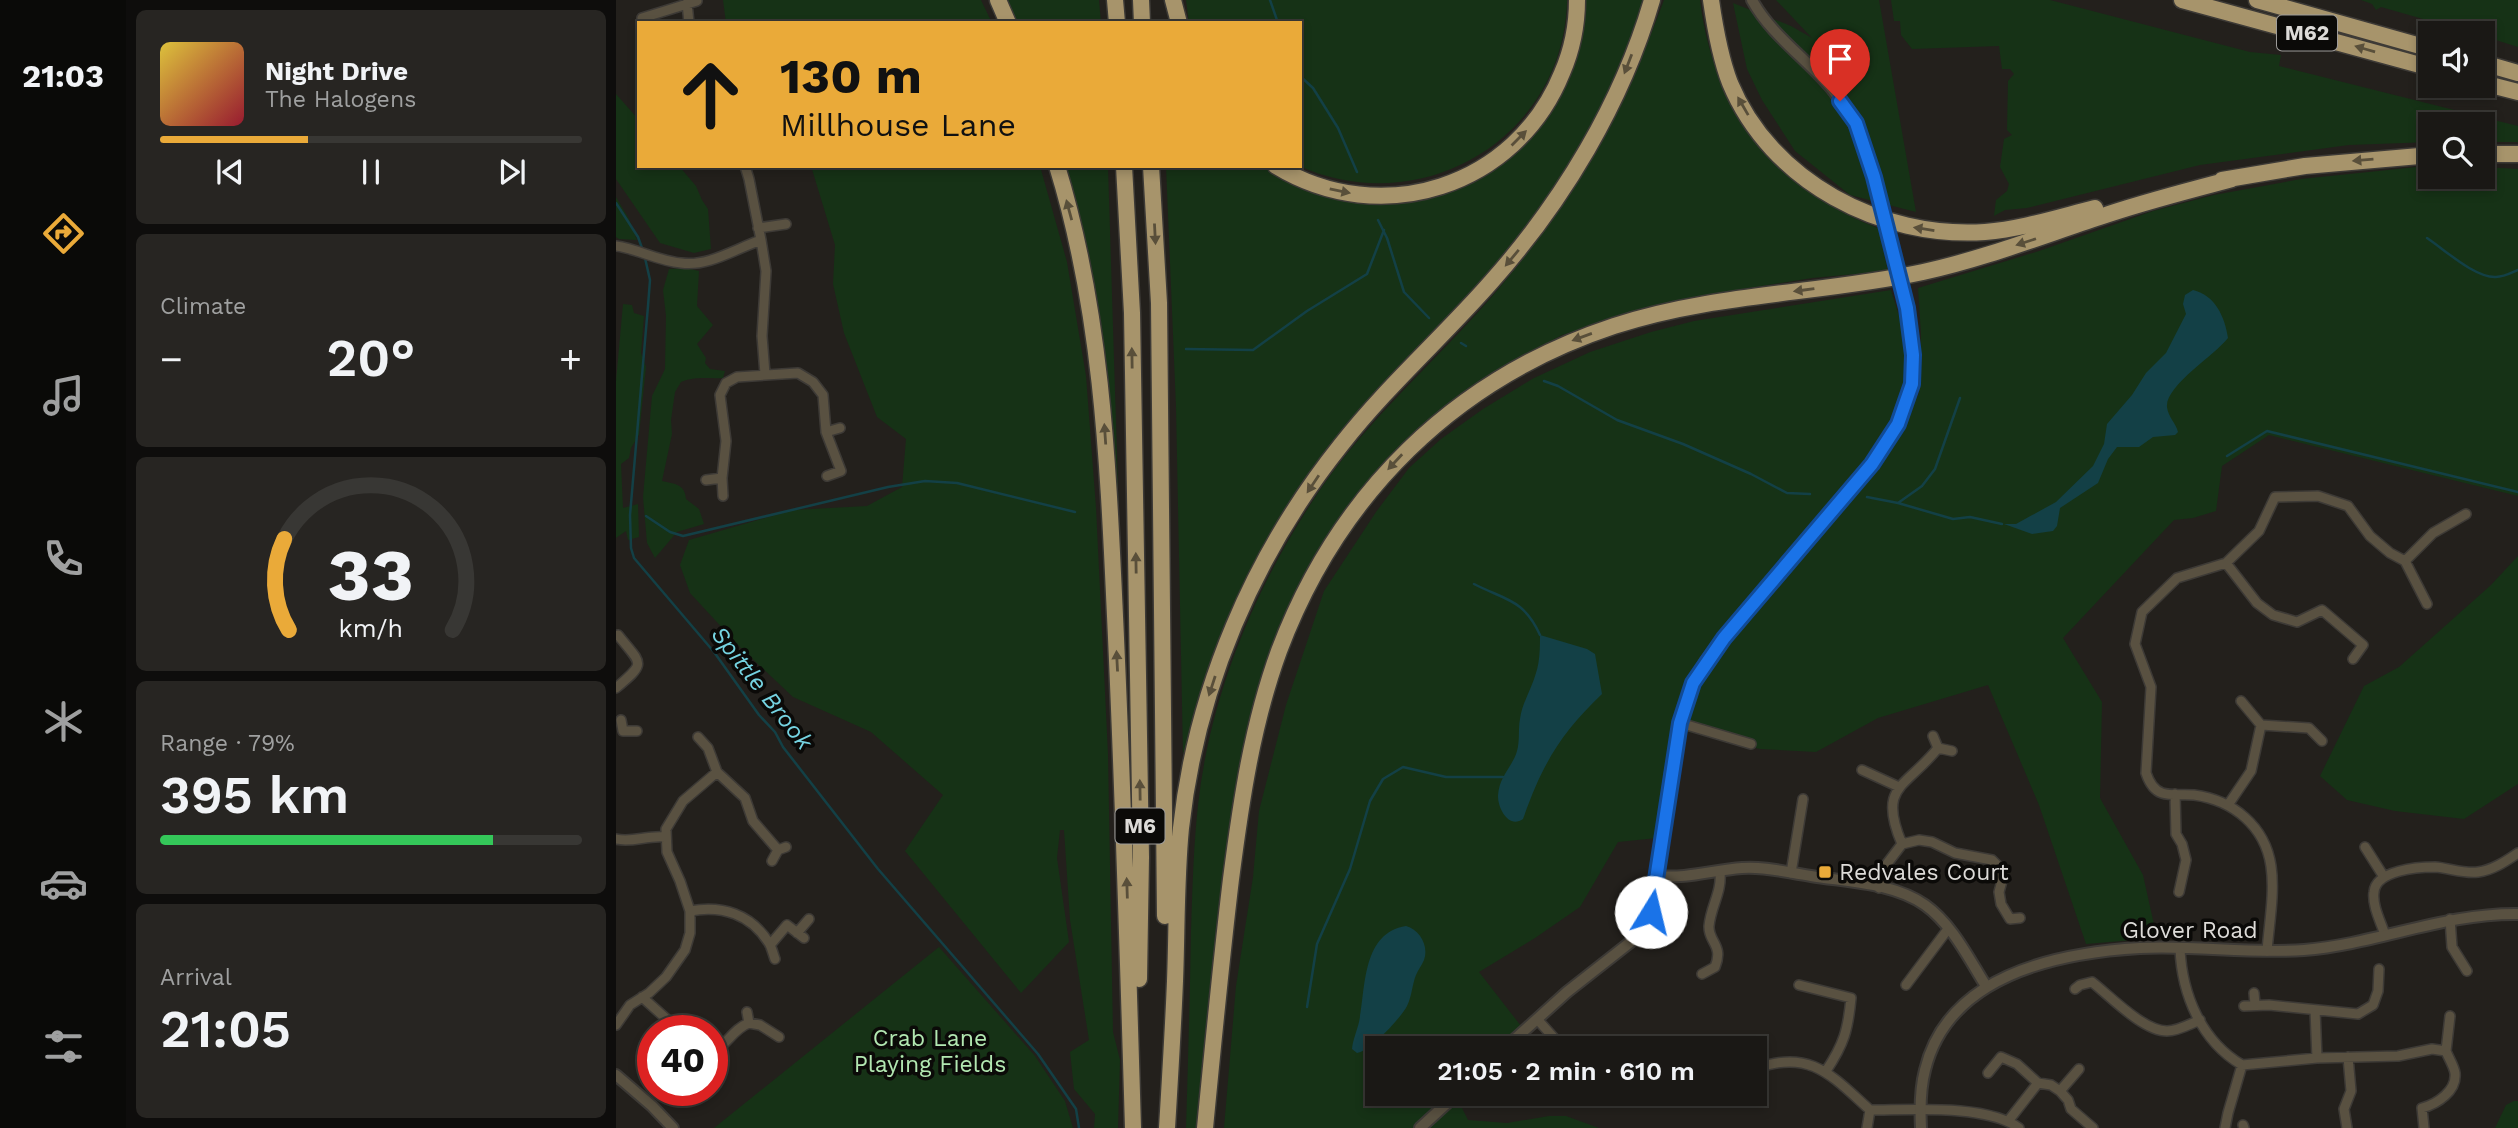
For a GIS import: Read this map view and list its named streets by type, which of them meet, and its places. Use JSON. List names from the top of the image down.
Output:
{
  "streets": {
    "highway": ["M62", "M6"],
    "street": ["Glover Road"]
  },
  "water": ["Spittle Brook"],
  "parks": ["Crab Lane Playing Fields"],
  "places": {
    "transit": ["Redvales Court"]
  },
  "page": {
    "tabs": "21:03",
    "turn": ["130 m", "Millhouse Lane"],
    "song": ["Night Drive", "The Halogens"],
    "tile": [
      "Climate",
      ["Range · 79%", "395 km"],
      ["Arrival", "21:05"]
    ],
    "heat": ["−", "20°", "+"],
    "limit": "40",
    "trip": "21:05 · 2 min · 610 m",
    "gauge": ["33", "km/h"]
  }
}
